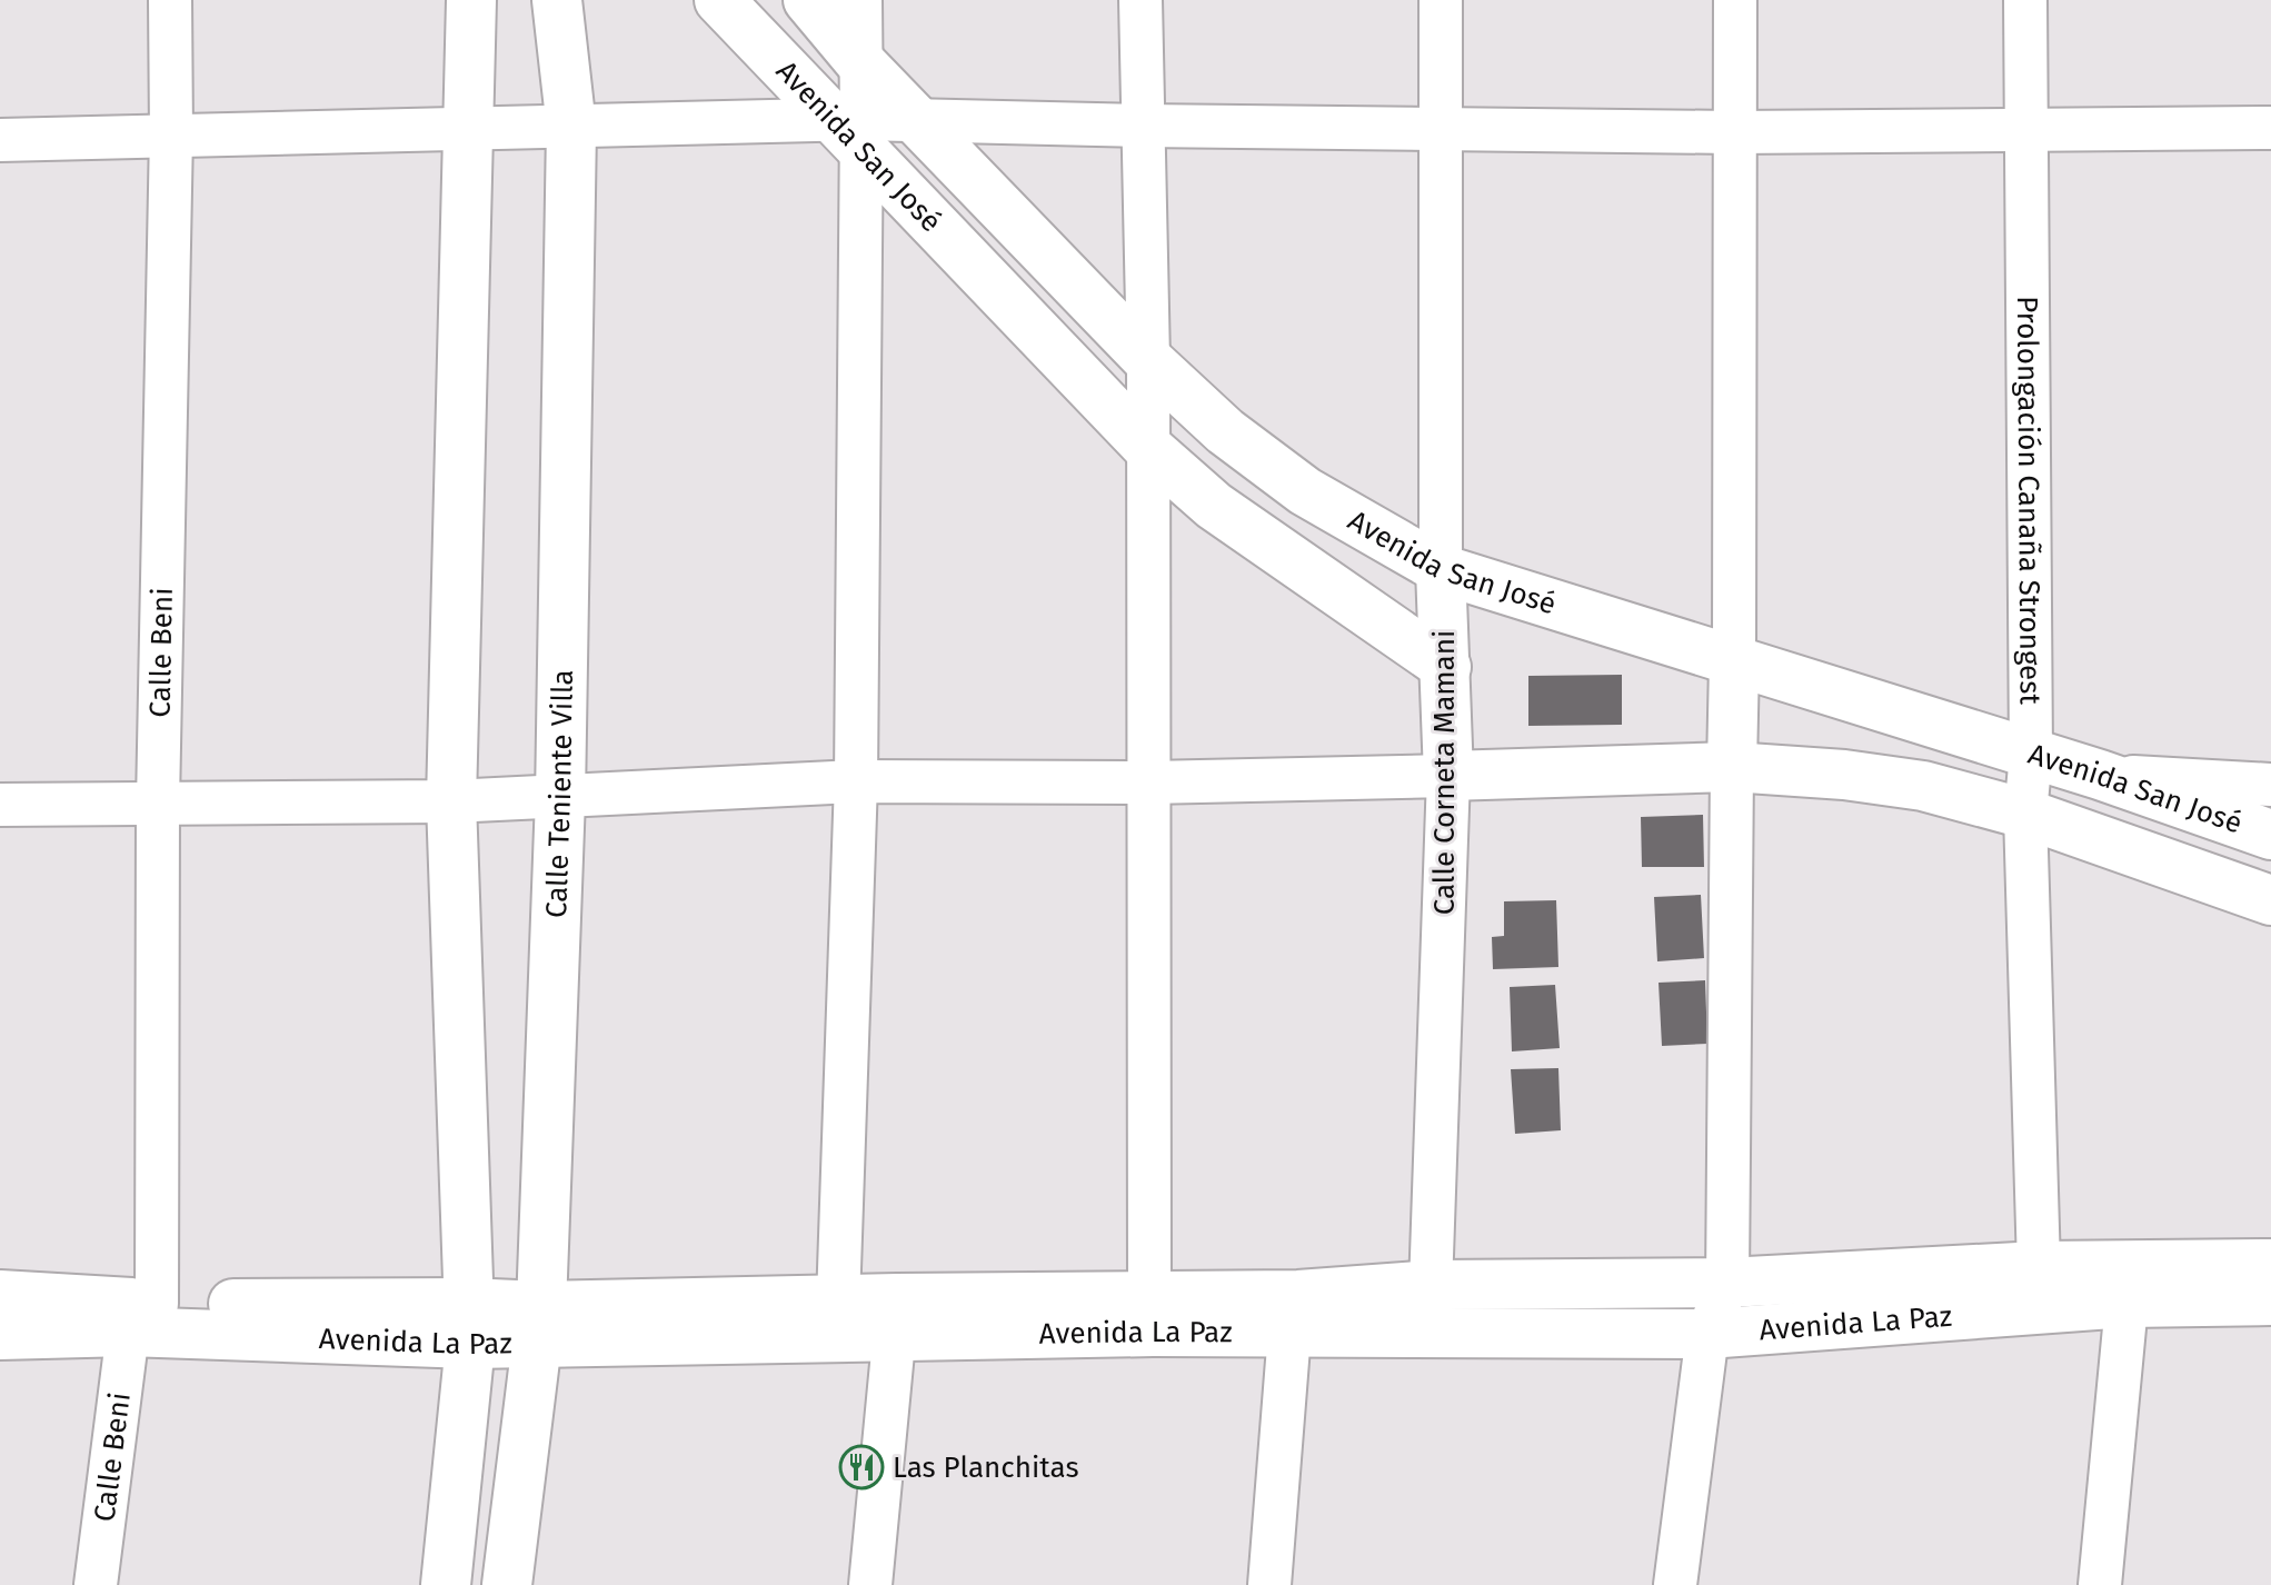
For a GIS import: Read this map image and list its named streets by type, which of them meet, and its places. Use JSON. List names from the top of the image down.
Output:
{
  "streets": {
    "street": [
      "Avenida San José",
      "Prolongación Canaña Strongest",
      "Calle Beni",
      "Calle Corneta Mamani",
      "Calle Teniente Villa",
      "Avenida La Paz"
    ]
  },
  "crossings": [
    ["Avenida San José", "Prolongación Canaña Strongest"],
    ["Avenida San José", "Calle Corneta Mamani"],
    ["Prolongación Canaña Strongest", "Avenida La Paz"],
    ["Calle Beni", "Avenida La Paz"],
    ["Calle Corneta Mamani", "Avenida La Paz"],
    ["Calle Teniente Villa", "Avenida La Paz"]
  ],
  "places": {
    "restaurant": ["Las Planchitas"]
  }
}
